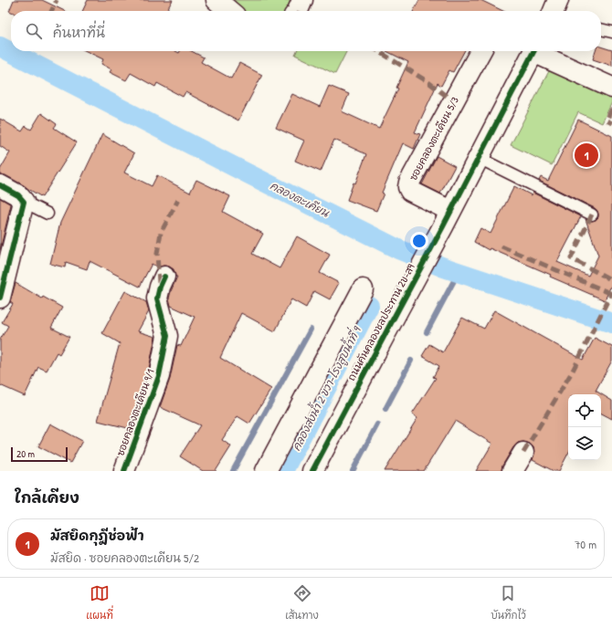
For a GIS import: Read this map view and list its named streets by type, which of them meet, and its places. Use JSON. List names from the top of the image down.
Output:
{
  "streets": {
    "street": ["ซอยคลองตะเคียน 5/3", "ถนนคันคลองชลประทาน 2ข-ส9", "ซอยคลองตะเคียน 9/1"]
  },
  "crossings": [
    ["ซอยคลองตะเคียน 5/3", "ถนนคันคลองชลประทาน 2ข-ส9"]
  ],
  "water": ["คลองตะเคียน", "คลองส่งน้ำ 2 ขวา-โรงสูบน้ำที่ 9"],
  "scale_bar": "20 m",
  "page": {
    "search": "ค้นหาที่นี่",
    "pins": "1",
    "scale": "20 m",
    "heading": "ใกล้เคียง",
    "list": [
      {
        "mark": "1",
        "name": "มัสยิดกุฎีช่อฟ้า",
        "note": "มัสยิด · ซอยคลองตะเคียน 5/2",
        "value": "70 m"
      }
    ],
    "nav": ["แผนที่", "เส้นทาง", "บันทึกไว้"]
  }
}
